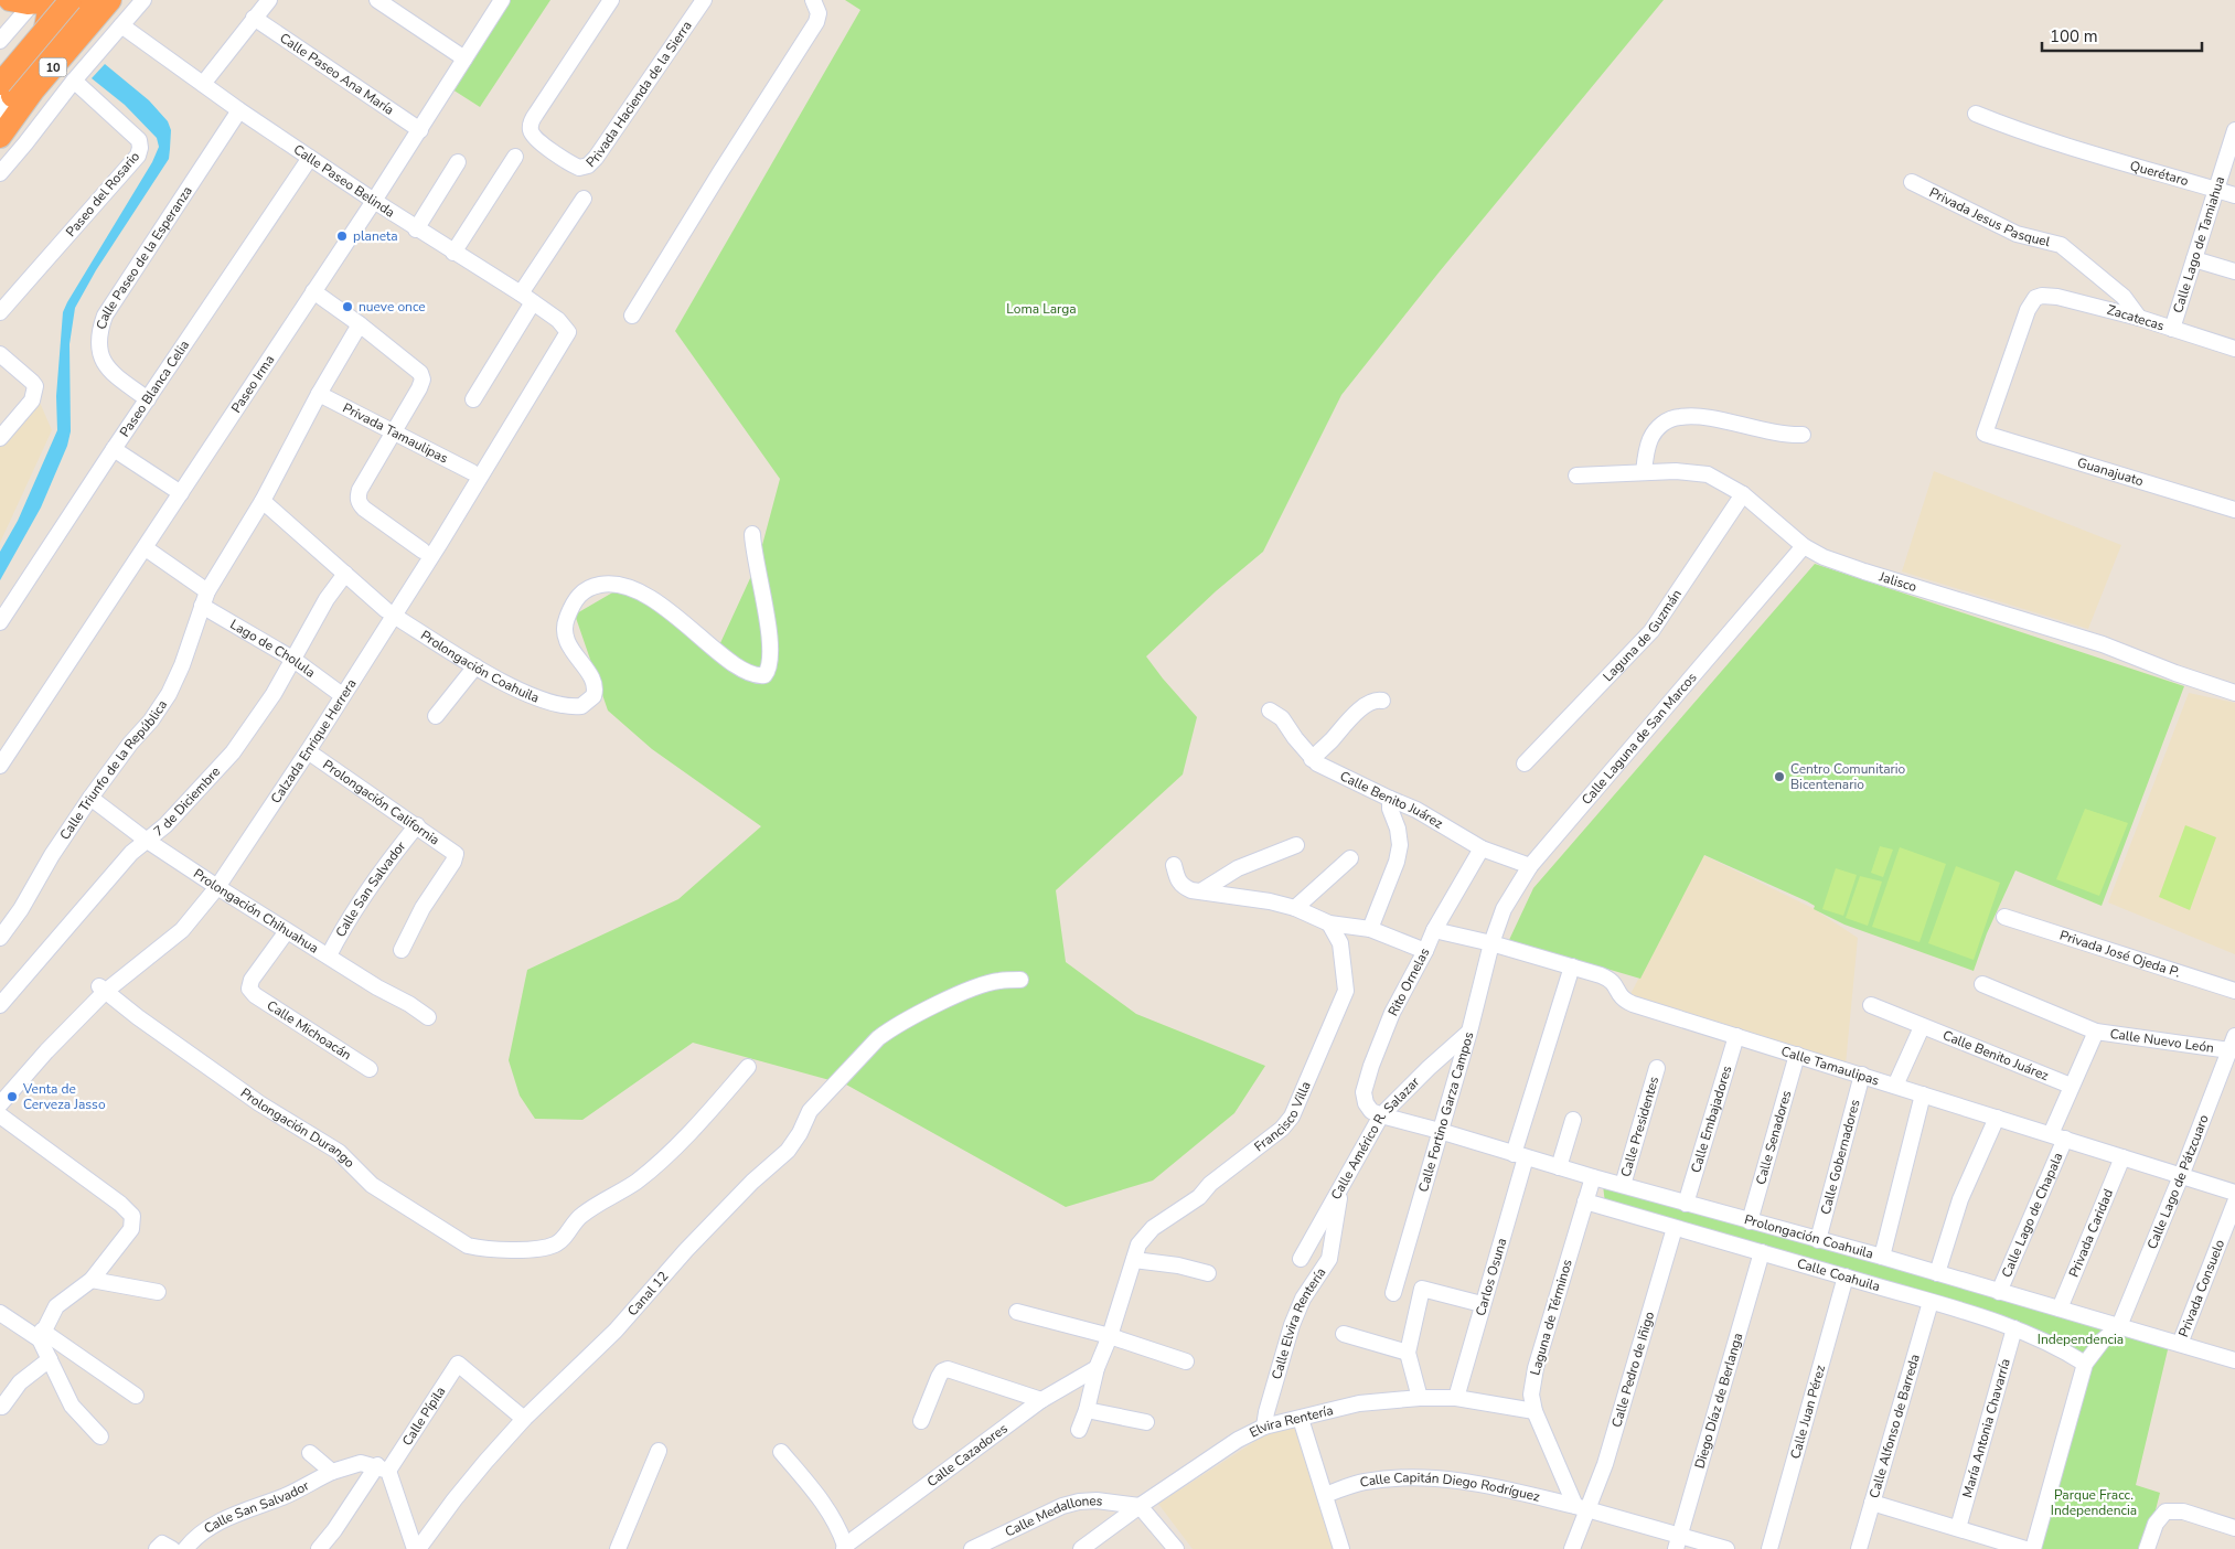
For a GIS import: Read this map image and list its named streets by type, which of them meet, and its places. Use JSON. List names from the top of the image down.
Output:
{
  "streets": {
    "highway": ["10"],
    "street": [
      "Calle Paseo Ana María",
      "Privada Hacienda de la Sierra",
      "Querétaro",
      "Calle Paseo Belinda",
      "Paseo del Rosario",
      "Privada Jesus Pasquel",
      "Calle Lago de Tamiahua",
      "Calle Paseo de la Esperanza",
      "Zacatecas",
      "Paseo Irma",
      "Paseo Blanca Celia",
      "Privada Tamaulipas",
      "Guanajuato",
      "Jalisco",
      "Laguna de Guzmán",
      "Lago de Cholula",
      "Prolongación Coahuila",
      "Calle Laguna de San Marcos",
      "Calzada Enrique Herrera",
      "Calle Triunfo de la República",
      "7 de Diciembre",
      "Calle Benito Juárez",
      "Prolongación California",
      "Calle San Salvador",
      "Prolongación Chihuahua",
      "Privada José Ojeda P.",
      "Rito Ornelas",
      "Calle Michoacán",
      "Calle Nuevo León",
      "Calle Tamaulipas",
      "Calle Fortino Garza Campos",
      "Francisco Villa",
      "Calle Embajadores",
      "Calle Presidentes",
      "Prolongación Durango",
      "Calle Senadores",
      "Calle Américo R. Salazar",
      "Calle Gobernadores",
      "Calle Lago de Pátzcuaro",
      "Calle Lago de Chapala",
      "Privada Caridad",
      "Calle Coahuila",
      "Carlos Osuna",
      "Privada Consuelo",
      "Canal 12",
      "Laguna de Términos",
      "Calle Elvira Rentería",
      "Calle Pedro de Iñigo",
      "Diego Díaz de Berlanga",
      "Calle Juan Pérez",
      "Calle Pípila",
      "Elvira Rentería",
      "Calle Alfonso de Barreda",
      "María Antonia Chavarría",
      "Calle Cazadores",
      "Calle Capitán Diego Rodríguez",
      "Calle Medallones"
    ]
  },
  "crossings": [
    ["Calle Paseo Ana María", "Paseo Irma"],
    ["Querétaro", "Calle Lago de Tamiahua"],
    ["Calle Paseo Belinda", "Calle Paseo de la Esperanza"],
    ["Calle Paseo Belinda", "Paseo Irma"],
    ["Calle Paseo Belinda", "Paseo Blanca Celia"],
    ["Calle Paseo Belinda", "Calzada Enrique Herrera"],
    ["Privada Jesus Pasquel", "Zacatecas"],
    ["Calle Lago de Tamiahua", "Zacatecas"],
    ["Calle Paseo de la Esperanza", "Paseo Blanca Celia"],
    ["Zacatecas", "Guanajuato"],
    ["Privada Tamaulipas", "Calzada Enrique Herrera"],
    ["Privada Tamaulipas", "Calle Triunfo de la República"],
    ["Jalisco", "Laguna de Guzmán"],
    ["Jalisco", "Calle Laguna de San Marcos"],
    ["Lago de Cholula", "Calzada Enrique Herrera"],
    ["Lago de Cholula", "Calle Triunfo de la República"],
    ["Lago de Cholula", "7 de Diciembre"],
    ["Prolongación Coahuila", "Calzada Enrique Herrera"],
    ["Prolongación Coahuila", "Calle Triunfo de la República"],
    ["Prolongación Coahuila", "7 de Diciembre"],
    ["Prolongación Coahuila", "Rito Ornelas"],
    ["Prolongación Coahuila", "Calle Fortino Garza Campos"],
    ["Prolongación Coahuila", "Calle Embajadores"],
    ["Prolongación Coahuila", "Calle Presidentes"],
    ["Prolongación Coahuila", "Calle Senadores"],
    ["Prolongación Coahuila", "Calle Américo R. Salazar"],
    ["Prolongación Coahuila", "Calle Gobernadores"],
    ["Prolongación Coahuila", "Calle Lago de Pátzcuaro"],
    ["Prolongación Coahuila", "Calle Lago de Chapala"],
    ["Prolongación Coahuila", "Privada Caridad"],
    ["Prolongación Coahuila", "Carlos Osuna"],
    ["Prolongación Coahuila", "Privada Consuelo"],
    ["Prolongación Coahuila", "Laguna de Términos"],
    ["Calle Laguna de San Marcos", "Calle Benito Juárez"],
    ["Calle Laguna de San Marcos", "Calle Tamaulipas"],
    ["Calle Laguna de San Marcos", "Calle Fortino Garza Campos"],
    ["Calzada Enrique Herrera", "Prolongación California"],
    ["Calzada Enrique Herrera", "Prolongación Chihuahua"],
    ["Calzada Enrique Herrera", "Prolongación Durango"],
    ["Calle Triunfo de la República", "Prolongación Chihuahua"],
    ["7 de Diciembre", "Prolongación Chihuahua"],
    ["Calle Benito Juárez", "Rito Ornelas"],
    ["Calle Benito Juárez", "Calle Lago de Chapala"],
    ["Prolongación California", "Calle San Salvador"],
    ["Calle San Salvador", "Prolongación Chihuahua"],
    ["Calle San Salvador", "Calle Pípila"],
    ["Prolongación Chihuahua", "Calle Michoacán"],
    ["Rito Ornelas", "Calle Tamaulipas"],
    ["Rito Ornelas", "Calle Américo R. Salazar"],
    ["Calle Nuevo León", "Calle Lago de Pátzcuaro"],
    ["Calle Nuevo León", "Calle Lago de Chapala"],
    ["Calle Tamaulipas", "Calle Fortino Garza Campos"],
    ["Calle Tamaulipas", "Calle Embajadores"],
    ["Calle Tamaulipas", "Calle Senadores"],
    ["Calle Tamaulipas", "Calle Gobernadores"],
    ["Calle Tamaulipas", "Calle Lago de Pátzcuaro"],
    ["Calle Tamaulipas", "Calle Lago de Chapala"],
    ["Calle Tamaulipas", "Privada Caridad"],
    ["Calle Tamaulipas", "Carlos Osuna"],
    ["Calle Fortino Garza Campos", "Calle Américo R. Salazar"],
    ["Calle Américo R. Salazar", "Calle Elvira Rentería"],
    ["Calle Coahuila", "Laguna de Términos"],
    ["Calle Coahuila", "Calle Pedro de Iñigo"],
    ["Calle Coahuila", "Diego Díaz de Berlanga"],
    ["Calle Coahuila", "Calle Juan Pérez"],
    ["Calle Coahuila", "Calle Alfonso de Barreda"],
    ["Calle Coahuila", "María Antonia Chavarría"],
    ["Carlos Osuna", "Elvira Rentería"],
    ["Canal 12", "Calle Pípila"],
    ["Laguna de Términos", "Calle Pedro de Iñigo"],
    ["Laguna de Términos", "Elvira Rentería"],
    ["Laguna de Términos", "Calle Capitán Diego Rodríguez"],
    ["Calle Elvira Rentería", "Elvira Rentería"],
    ["Calle Pedro de Iñigo", "Calle Capitán Diego Rodríguez"],
    ["Diego Díaz de Berlanga", "Calle Capitán Diego Rodríguez"],
    ["Elvira Rentería", "Calle Medallones"]
  ],
  "parks": ["Loma Larga", "Independencia", "Parque Fracc. Independencia"],
  "places": [
    "planeta",
    "nueve once",
    "Centro Comunitario Bicentenario",
    "Venta de Cerveza Jasso"
  ],
  "scale_bar": "100 m"
}
